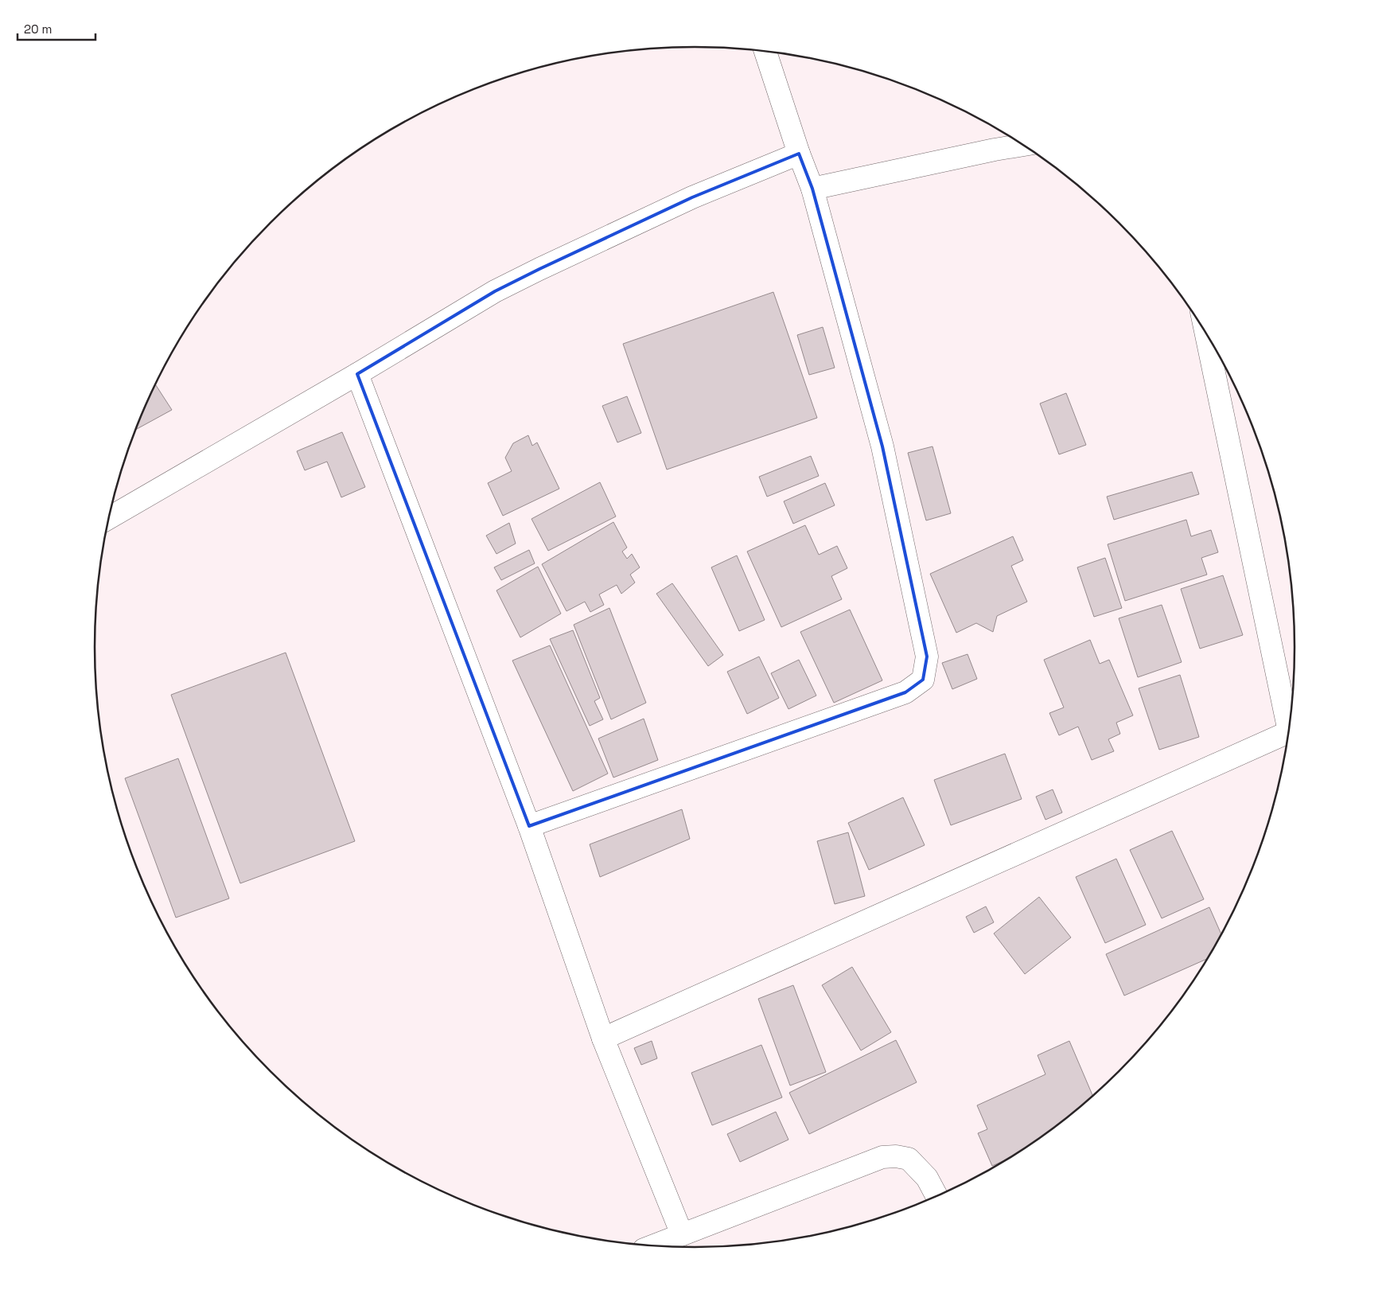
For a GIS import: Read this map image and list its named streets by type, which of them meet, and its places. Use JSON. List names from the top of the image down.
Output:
{
  "scale_bar": "20 m"
}
